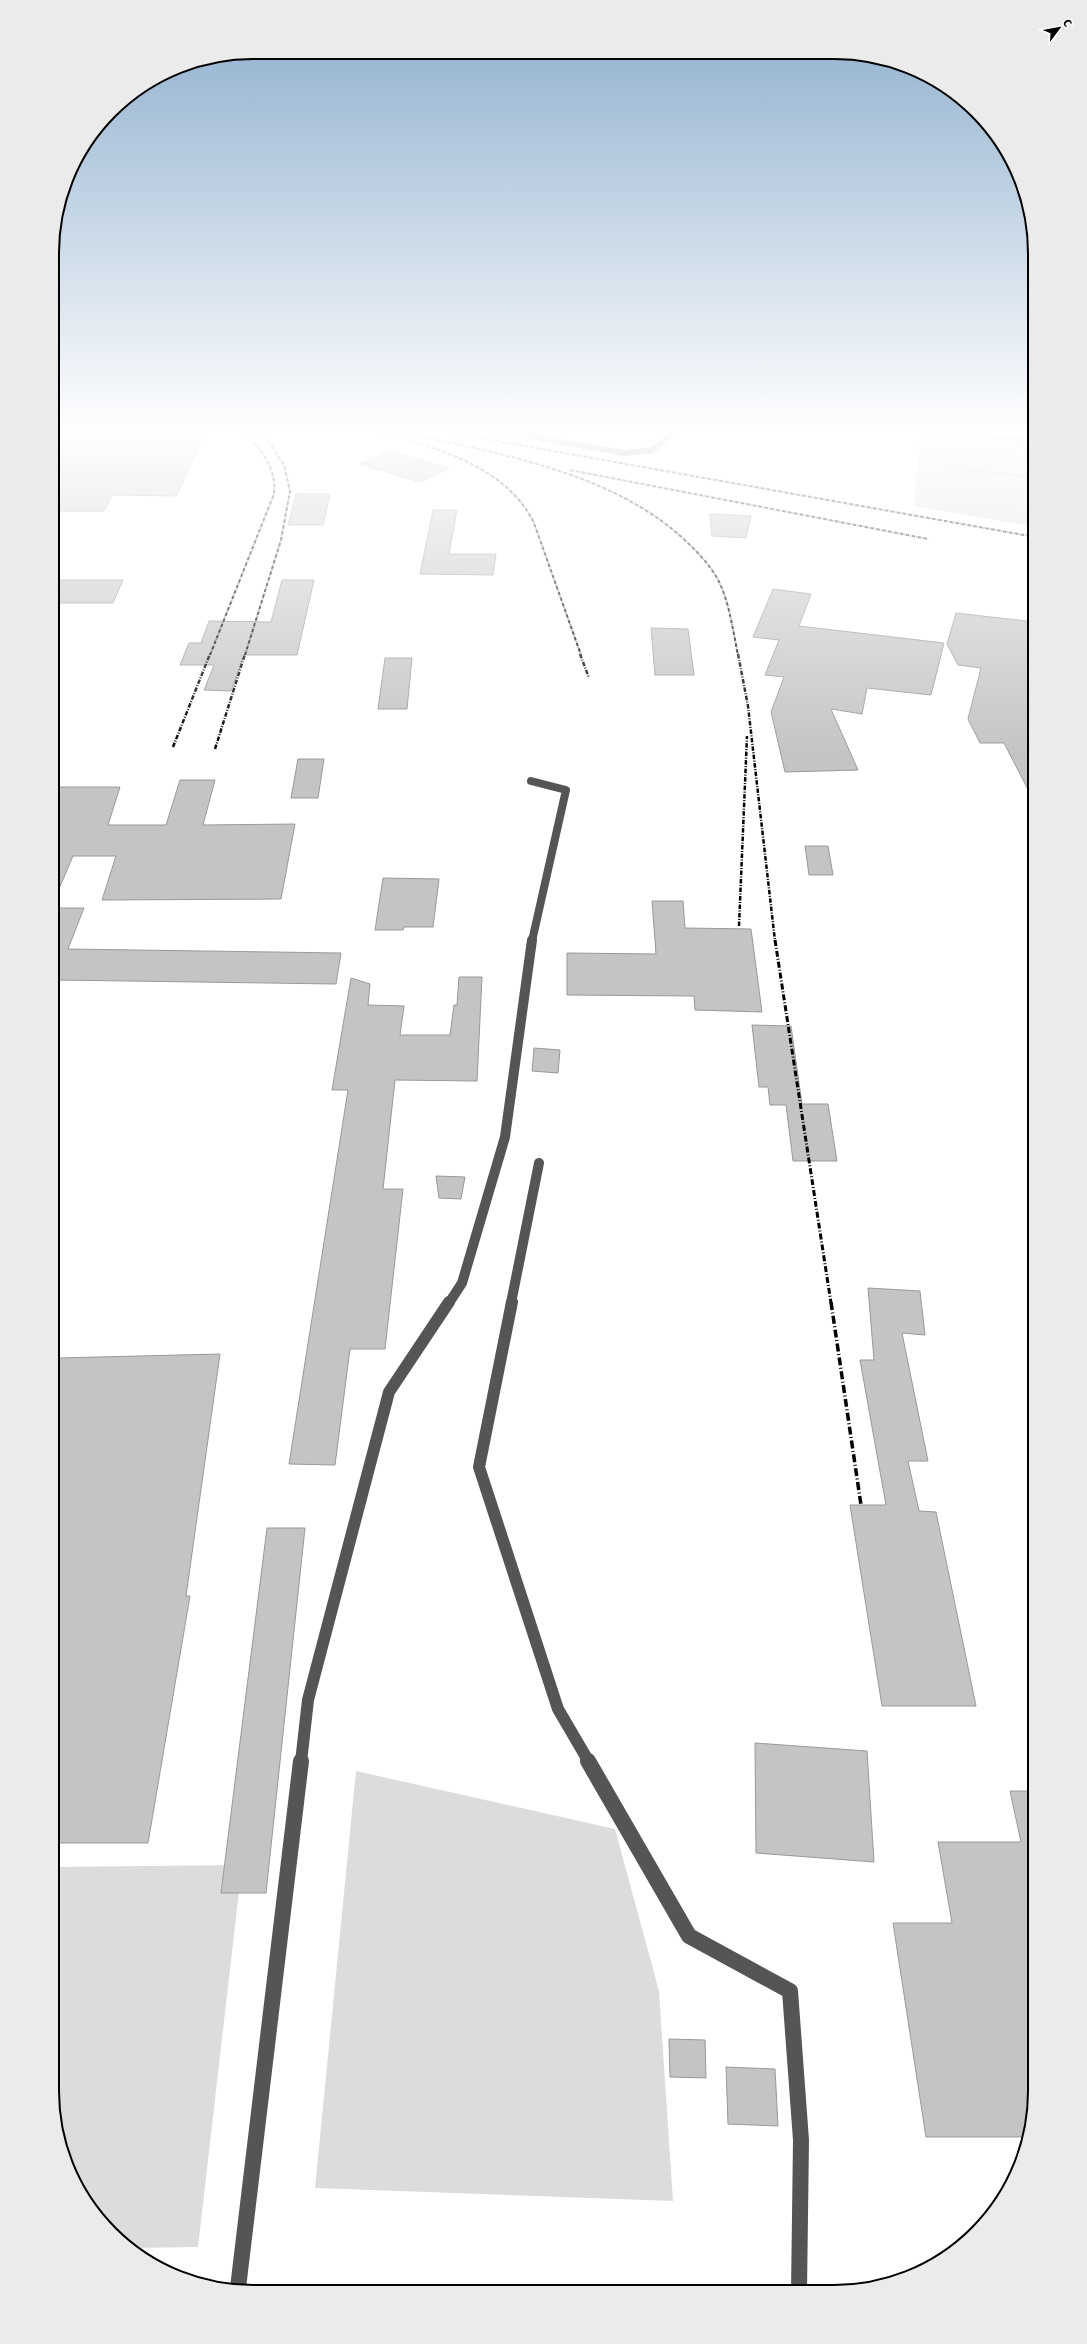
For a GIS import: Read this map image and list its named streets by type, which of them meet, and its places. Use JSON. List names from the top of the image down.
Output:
{
  "north": "top right"
}
